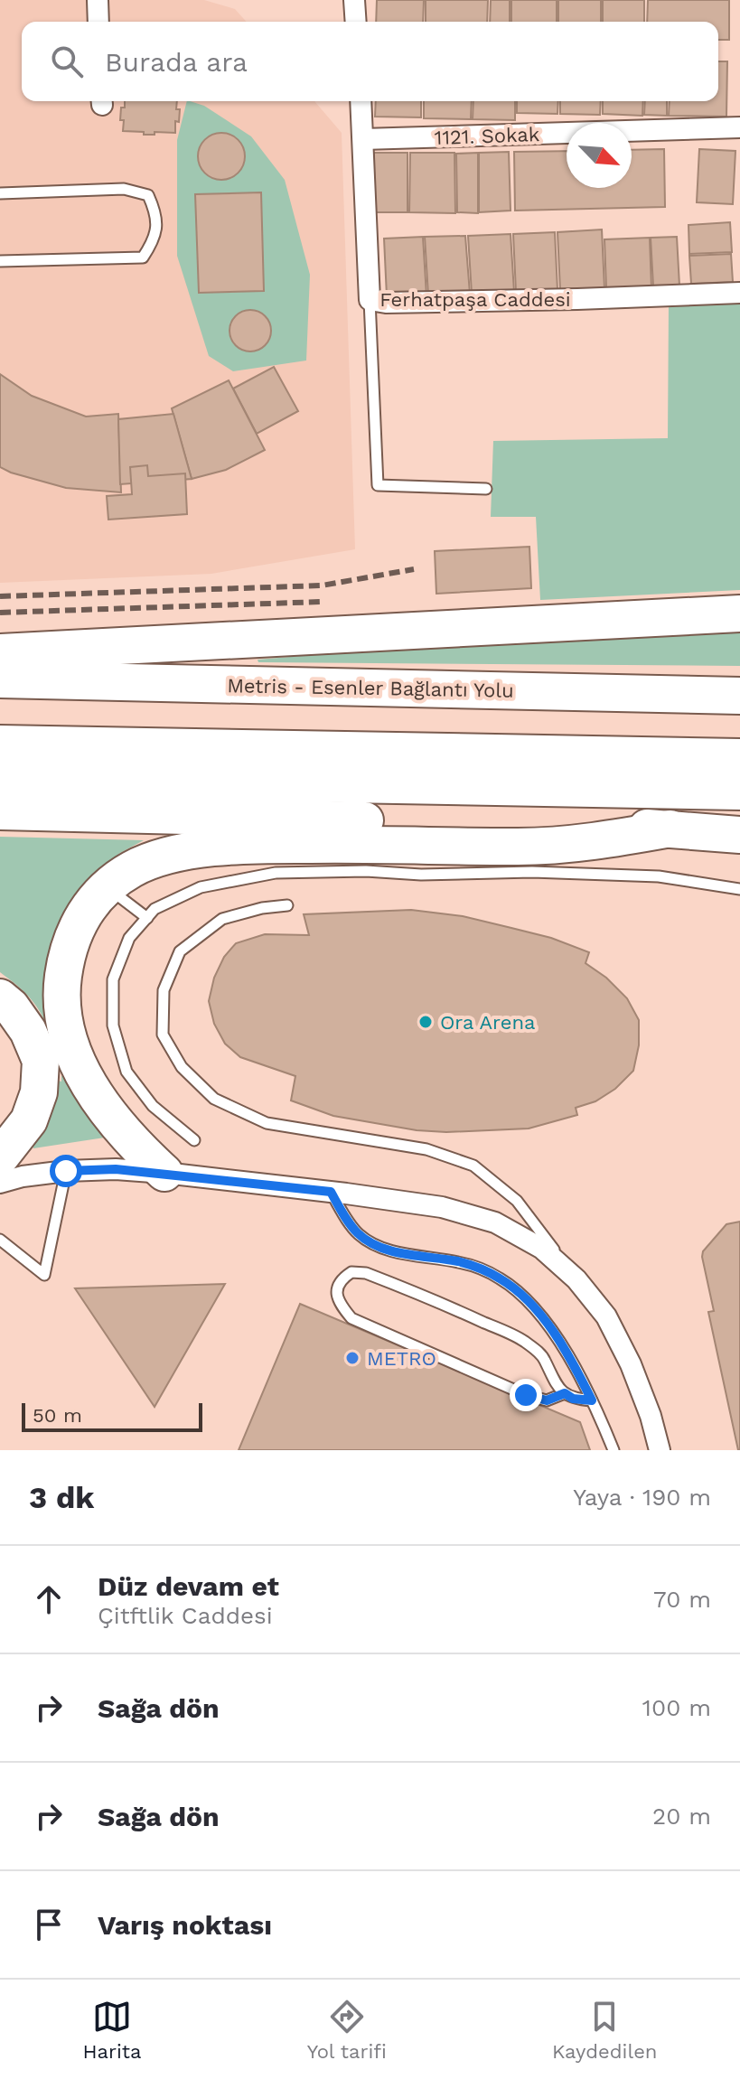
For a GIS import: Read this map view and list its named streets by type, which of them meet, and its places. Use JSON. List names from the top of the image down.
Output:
{
  "streets": {
    "highway": ["Metris - Esenler Bağlantı Yolu"],
    "street": ["1121. Sokak", "Ferhatpaşa Caddesi"]
  },
  "crossings": [
    ["1121. Sokak", "Ferhatpaşa Caddesi"]
  ],
  "places": ["Ora Arena", "METRO"],
  "scale_bar": "50 m",
  "north": "bottom right",
  "page": {
    "search": "Burada ara",
    "scale": "50 m",
    "heading": ["3 dk", "Yaya · 190 m"],
    "list": [
      ["Düz devam et", "Çitftlik Caddesi", "70 m"],
      ["Sağa dön", "100 m"],
      ["Sağa dön", "20 m"],
      "Varış noktası"
    ],
    "nav": ["Harita", "Yol tarifi", "Kaydedilen"]
  }
}
